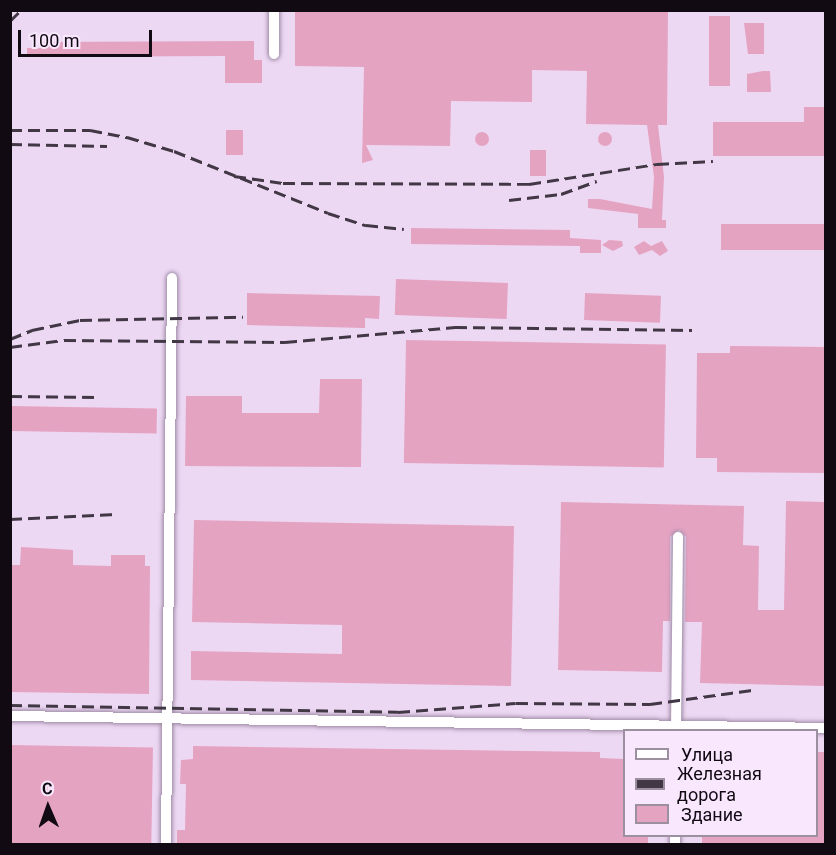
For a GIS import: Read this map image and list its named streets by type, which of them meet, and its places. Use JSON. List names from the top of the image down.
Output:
{
  "legend": ["Улица", "Железная дорога", "Здание"],
  "scale_bar": "100 m",
  "north": "top"
}
